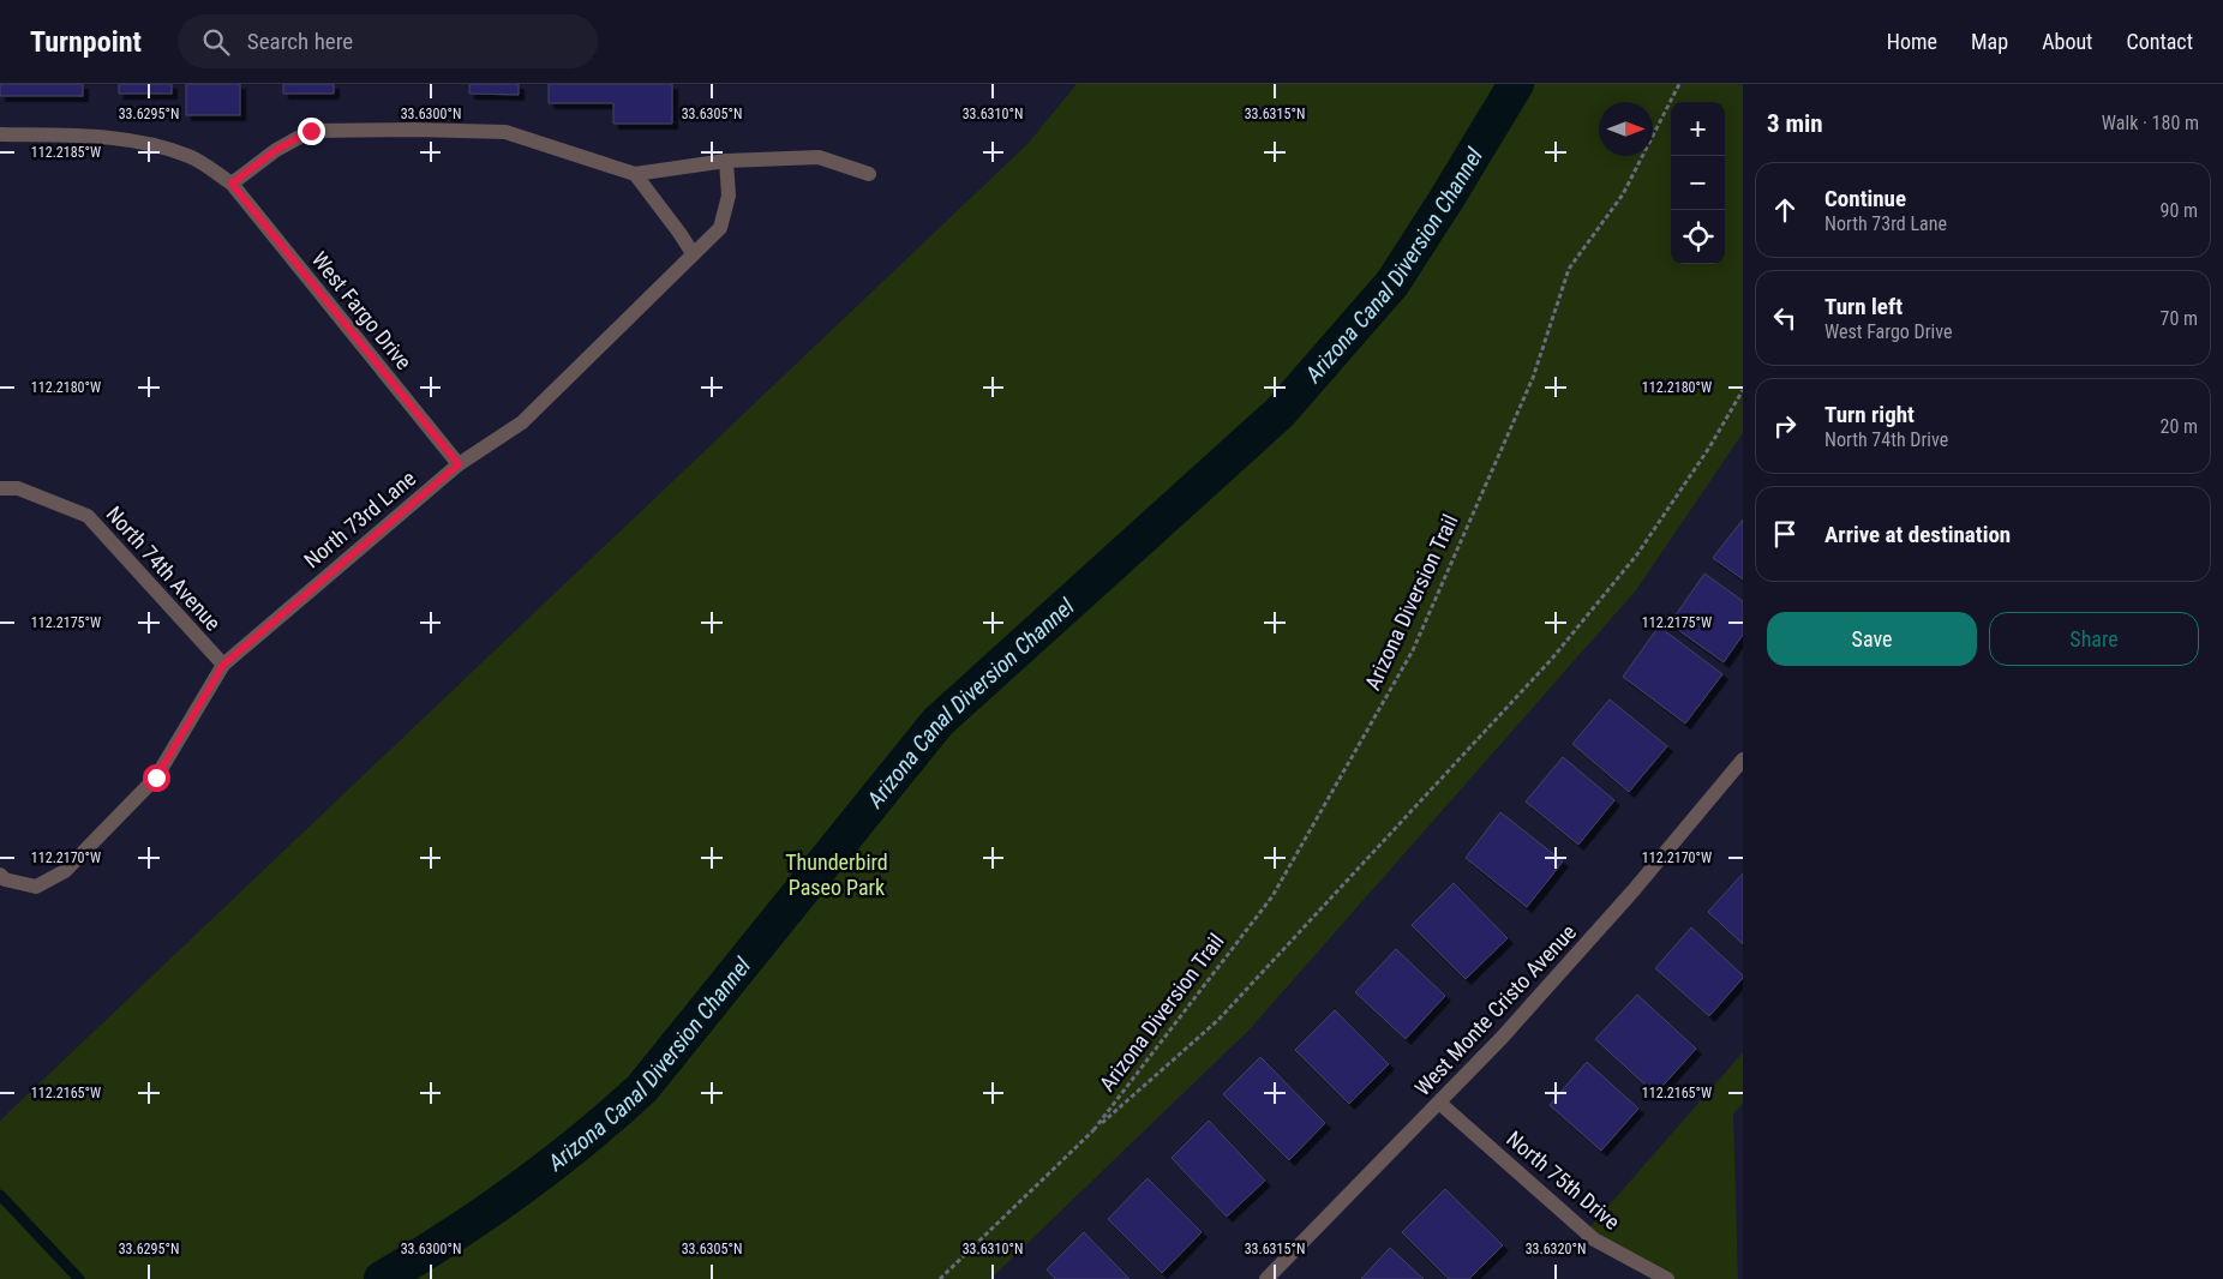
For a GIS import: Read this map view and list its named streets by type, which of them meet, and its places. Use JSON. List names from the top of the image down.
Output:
{
  "streets": {
    "street": [
      "West Fargo Drive",
      "North 73rd Lane",
      "North 74th Avenue",
      "West Monte Cristo Avenue",
      "North 75th Drive"
    ],
    "path": ["Arizona Diversion Trail"]
  },
  "crossings": [
    ["West Fargo Drive", "North 73rd Lane"],
    ["North 73rd Lane", "North 74th Avenue"],
    ["West Monte Cristo Avenue", "North 75th Drive"]
  ],
  "water": ["Arizona Canal Diversion Channel"],
  "parks": ["Thunderbird Paseo Park"],
  "north": "right",
  "page": {
    "header": "Turnpoint",
    "search": "Search here",
    "nav": [
      "Home",
      "Map",
      "About",
      "Contact"
    ],
    "heading": ["3 min", "Walk · 180 m"],
    "map_buttons": ["+", "−"],
    "list": [
      ["Continue", "North 73rd Lane", "90 m"],
      ["Turn left", "West Fargo Drive", "70 m"],
      ["Turn right", "North 74th Drive", "20 m"],
      "Arrive at destination"
    ],
    "buttons": ["Save", "Share"]
  },
  "coordinates": [
    "33.6295°N",
    "33.6300°N",
    "33.6305°N",
    "33.6310°N",
    "33.6315°N",
    "112.2185°W",
    "112.2180°W",
    "112.2175°W",
    "112.2170°W",
    "112.2165°W",
    "33.6320°N"
  ]
}
